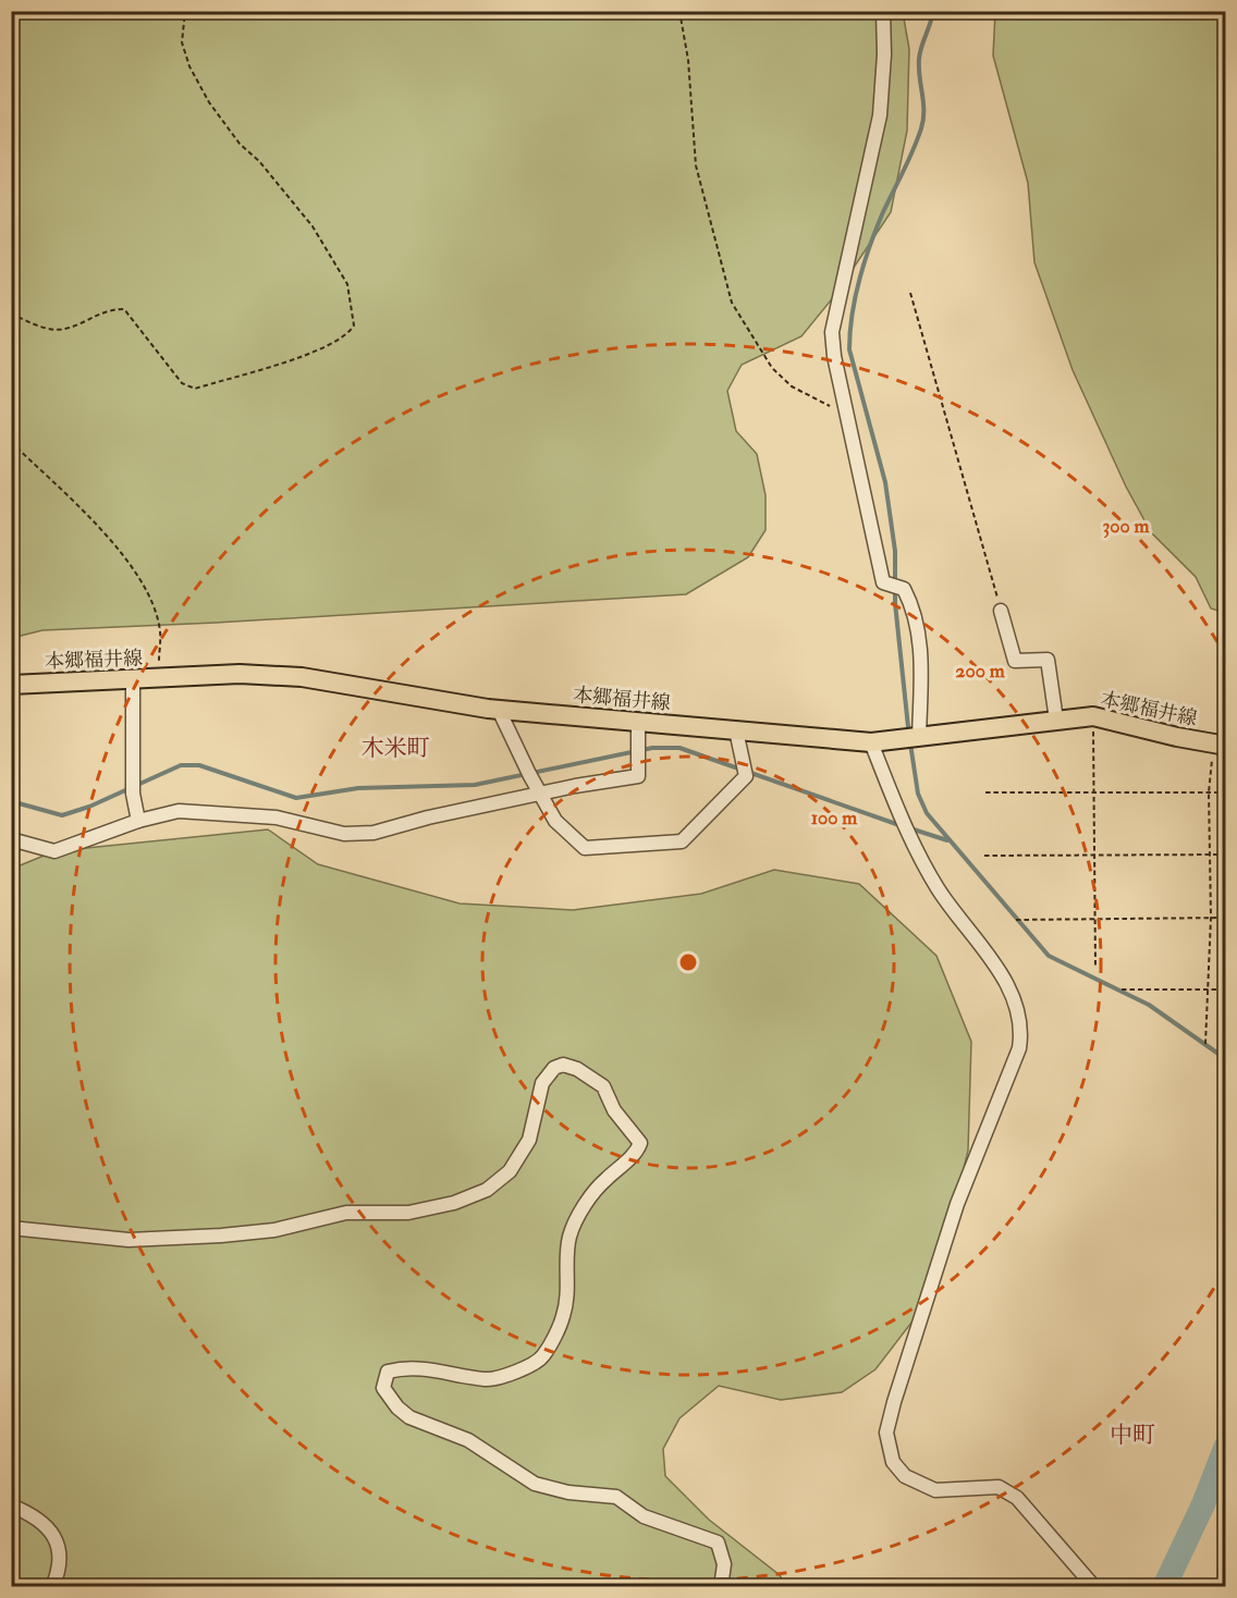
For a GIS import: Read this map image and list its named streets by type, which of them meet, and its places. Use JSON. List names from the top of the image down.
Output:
{
  "streets": {
    "main road": ["本郷福井線"]
  },
  "districts": ["木米町", "中町"],
  "rings": ["300 m", "200 m", "100 m"]
}
